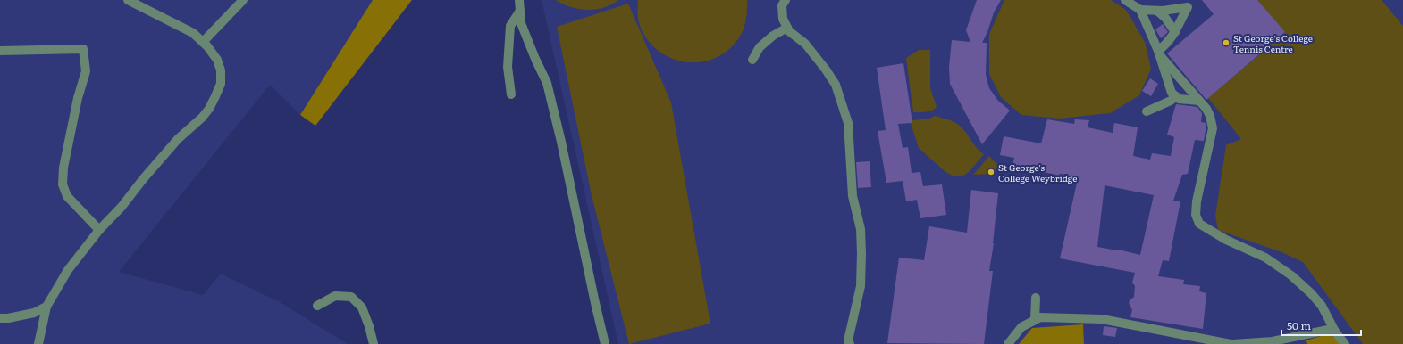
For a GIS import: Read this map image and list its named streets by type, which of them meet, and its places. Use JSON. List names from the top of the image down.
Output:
{
  "places": ["St George's College Tennis Centre", "St George's College Weybridge"],
  "scale_bar": "50 m"
}
